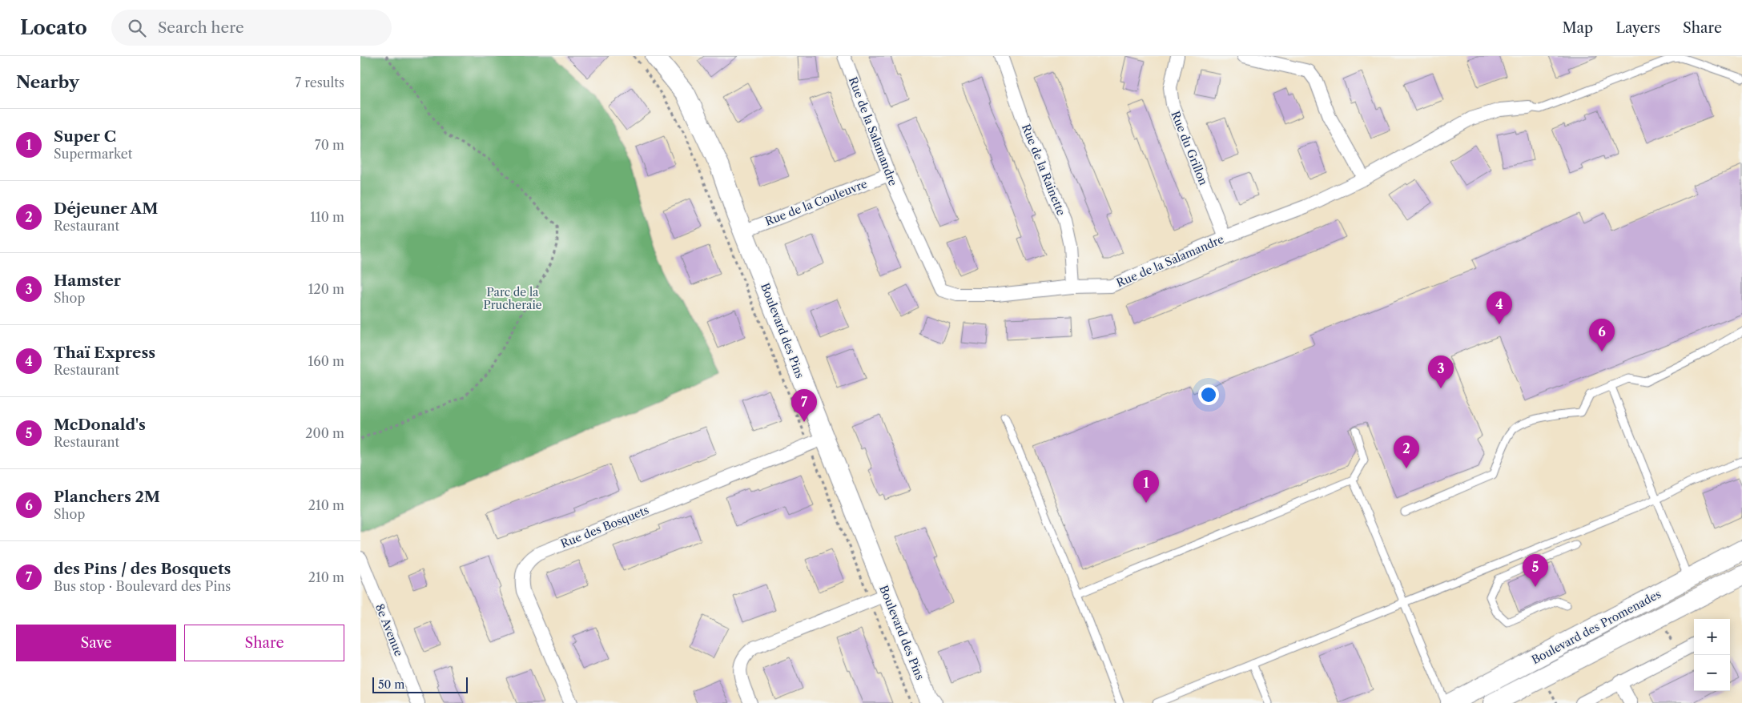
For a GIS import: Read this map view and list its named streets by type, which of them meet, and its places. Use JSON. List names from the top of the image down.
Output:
{
  "streets": {
    "street": [
      "Rue de la Salamandre",
      "Rue du Grillon",
      "Rue de la Rainette",
      "Rue de la Couleuvre",
      "Boulevard des Pins",
      "Rue des Bosquets",
      "Boulevard des Promenades",
      "8e Avenue"
    ]
  },
  "crossings": [
    ["Rue de la Salamandre", "Rue du Grillon"],
    ["Rue de la Salamandre", "Rue de la Rainette"],
    ["Rue de la Salamandre", "Rue de la Couleuvre"],
    ["Rue de la Couleuvre", "Boulevard des Pins"],
    ["Boulevard des Pins", "Rue des Bosquets"]
  ],
  "parks": ["Parc de la Prucheraie"],
  "scale_bar": "50 m",
  "page": {
    "header": "Locato",
    "search": "Search here",
    "nav": ["Map", "Layers", "Share"],
    "heading": ["Nearby", "7 results"],
    "list": [
      {
        "mark": "1",
        "name": "Super C",
        "note": "Supermarket",
        "value": "70 m"
      },
      {
        "mark": "2",
        "name": "Déjeuner AM",
        "note": "Restaurant",
        "value": "110 m"
      },
      {
        "mark": "3",
        "name": "Hamster",
        "note": "Shop",
        "value": "120 m"
      },
      {
        "mark": "4",
        "name": "Thaï Express",
        "note": "Restaurant",
        "value": "160 m"
      },
      {
        "mark": "5",
        "name": "McDonald's",
        "note": "Restaurant",
        "value": "200 m"
      },
      {
        "mark": "6",
        "name": "Planchers 2M",
        "note": "Shop",
        "value": "210 m"
      },
      {
        "mark": "7",
        "name": "des Pins / des Bosquets",
        "note": "Bus stop · Boulevard des Pins",
        "value": "210 m"
      }
    ],
    "pins": [
      "4",
      "6",
      "3",
      "7",
      "2",
      "1",
      "5"
    ],
    "buttons": ["Save", "Share"],
    "map_buttons": ["+", "−"],
    "scale": "50 m"
  }
}
